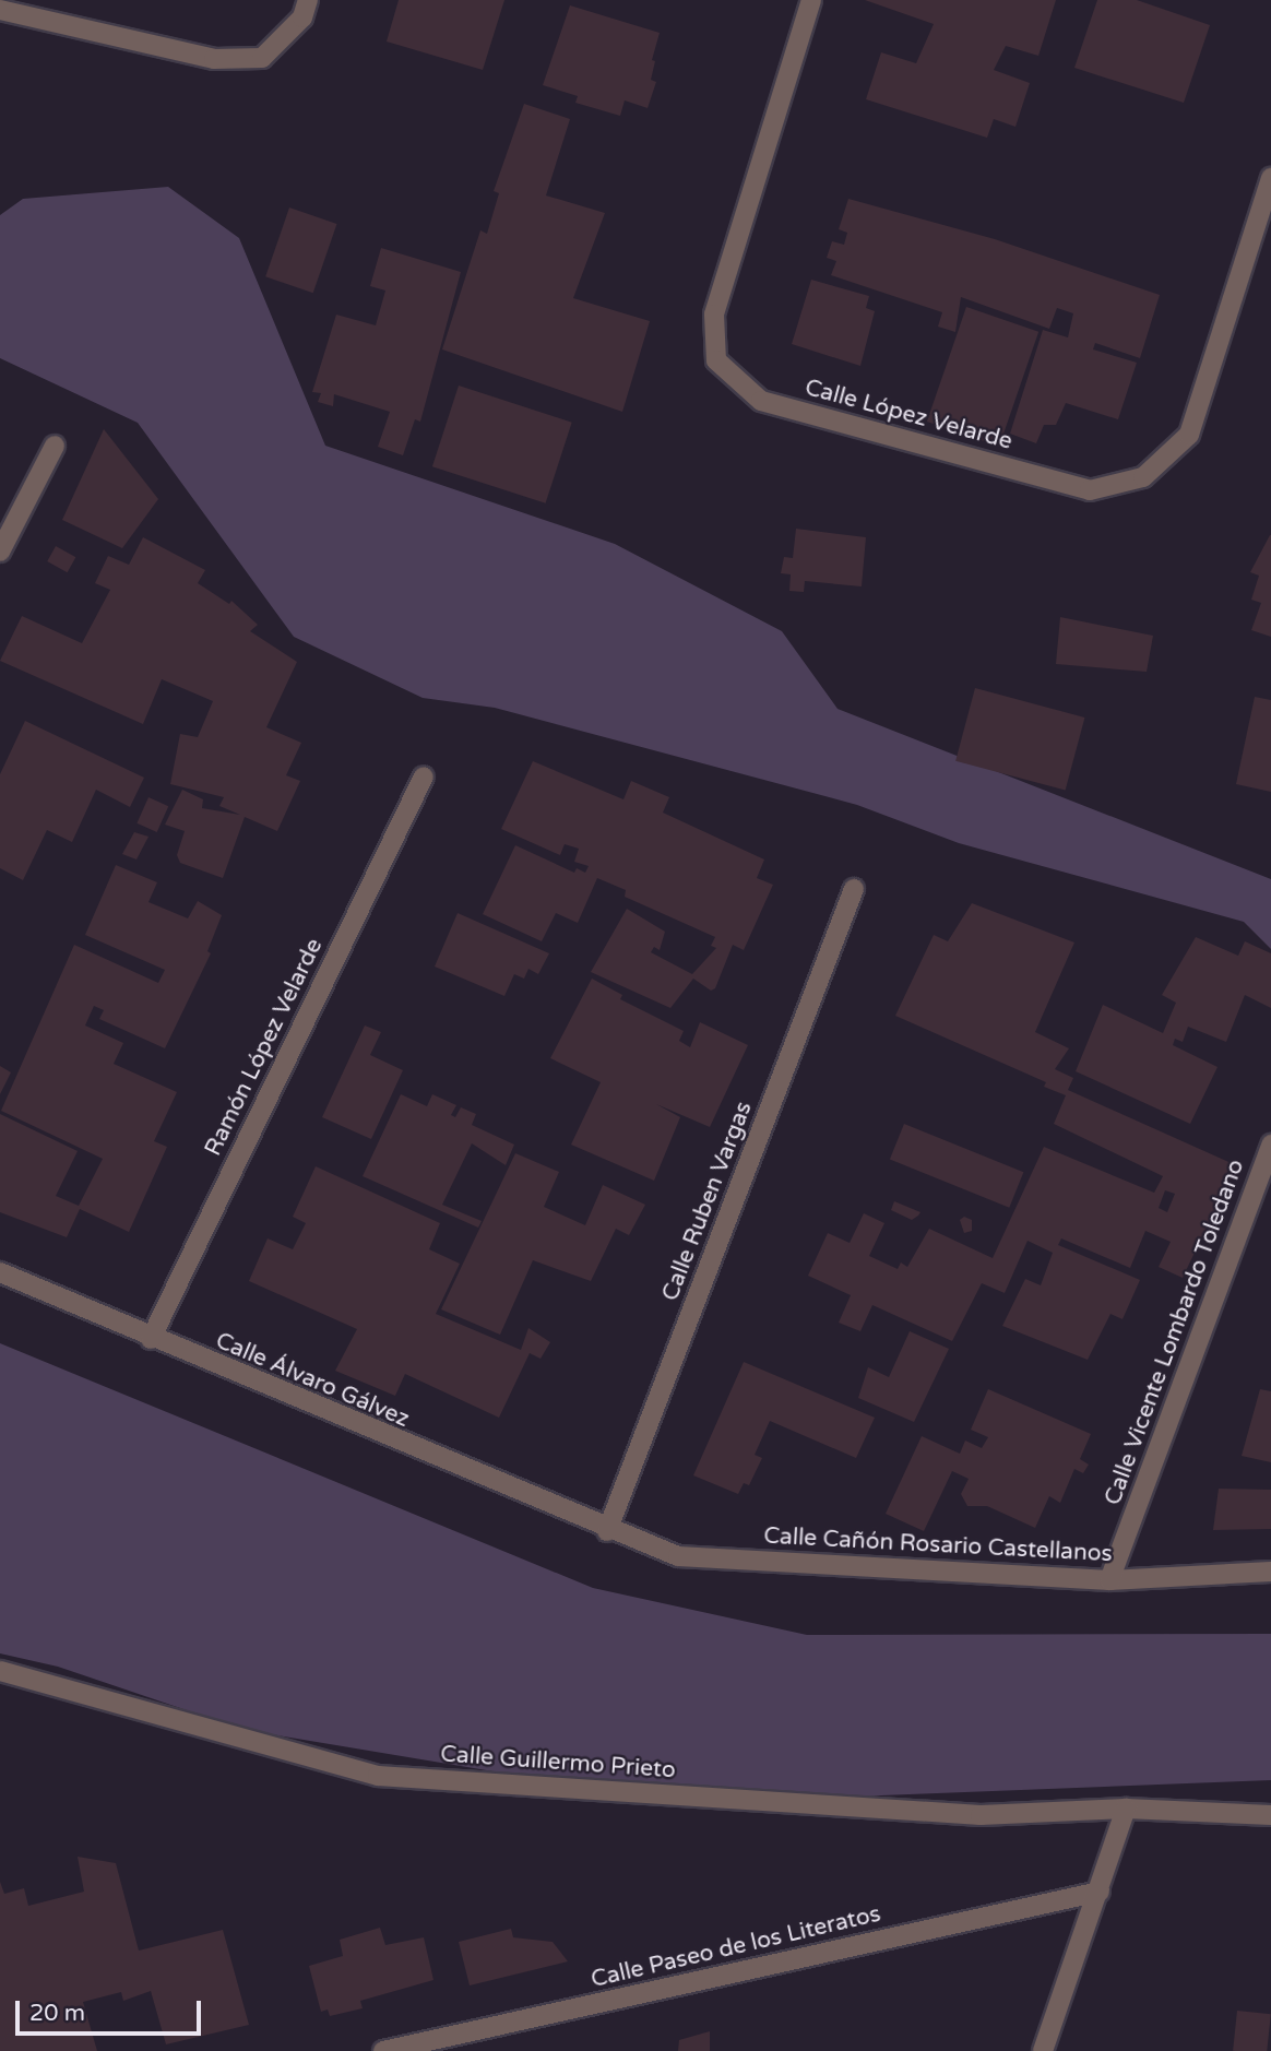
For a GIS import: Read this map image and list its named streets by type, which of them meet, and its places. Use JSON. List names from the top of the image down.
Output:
{
  "streets": {
    "street": [
      "Calle López Velarde",
      "Ramón López Velarde",
      "Calle Ruben Vargas",
      "Calle Vicente Lombardo Toledano",
      "Calle Álvaro Gálvez",
      "Calle Cañón Rosario Castellanos",
      "Calle Guillermo Prieto",
      "Calle Paseo de los Literatos"
    ]
  },
  "crossings": [
    ["Ramón López Velarde", "Calle Álvaro Gálvez"],
    ["Calle Ruben Vargas", "Calle Álvaro Gálvez"],
    ["Calle Ruben Vargas", "Calle Cañón Rosario Castellanos"],
    ["Calle Vicente Lombardo Toledano", "Calle Cañón Rosario Castellanos"],
    ["Calle Álvaro Gálvez", "Calle Cañón Rosario Castellanos"]
  ],
  "scale_bar": "20 m"
}
